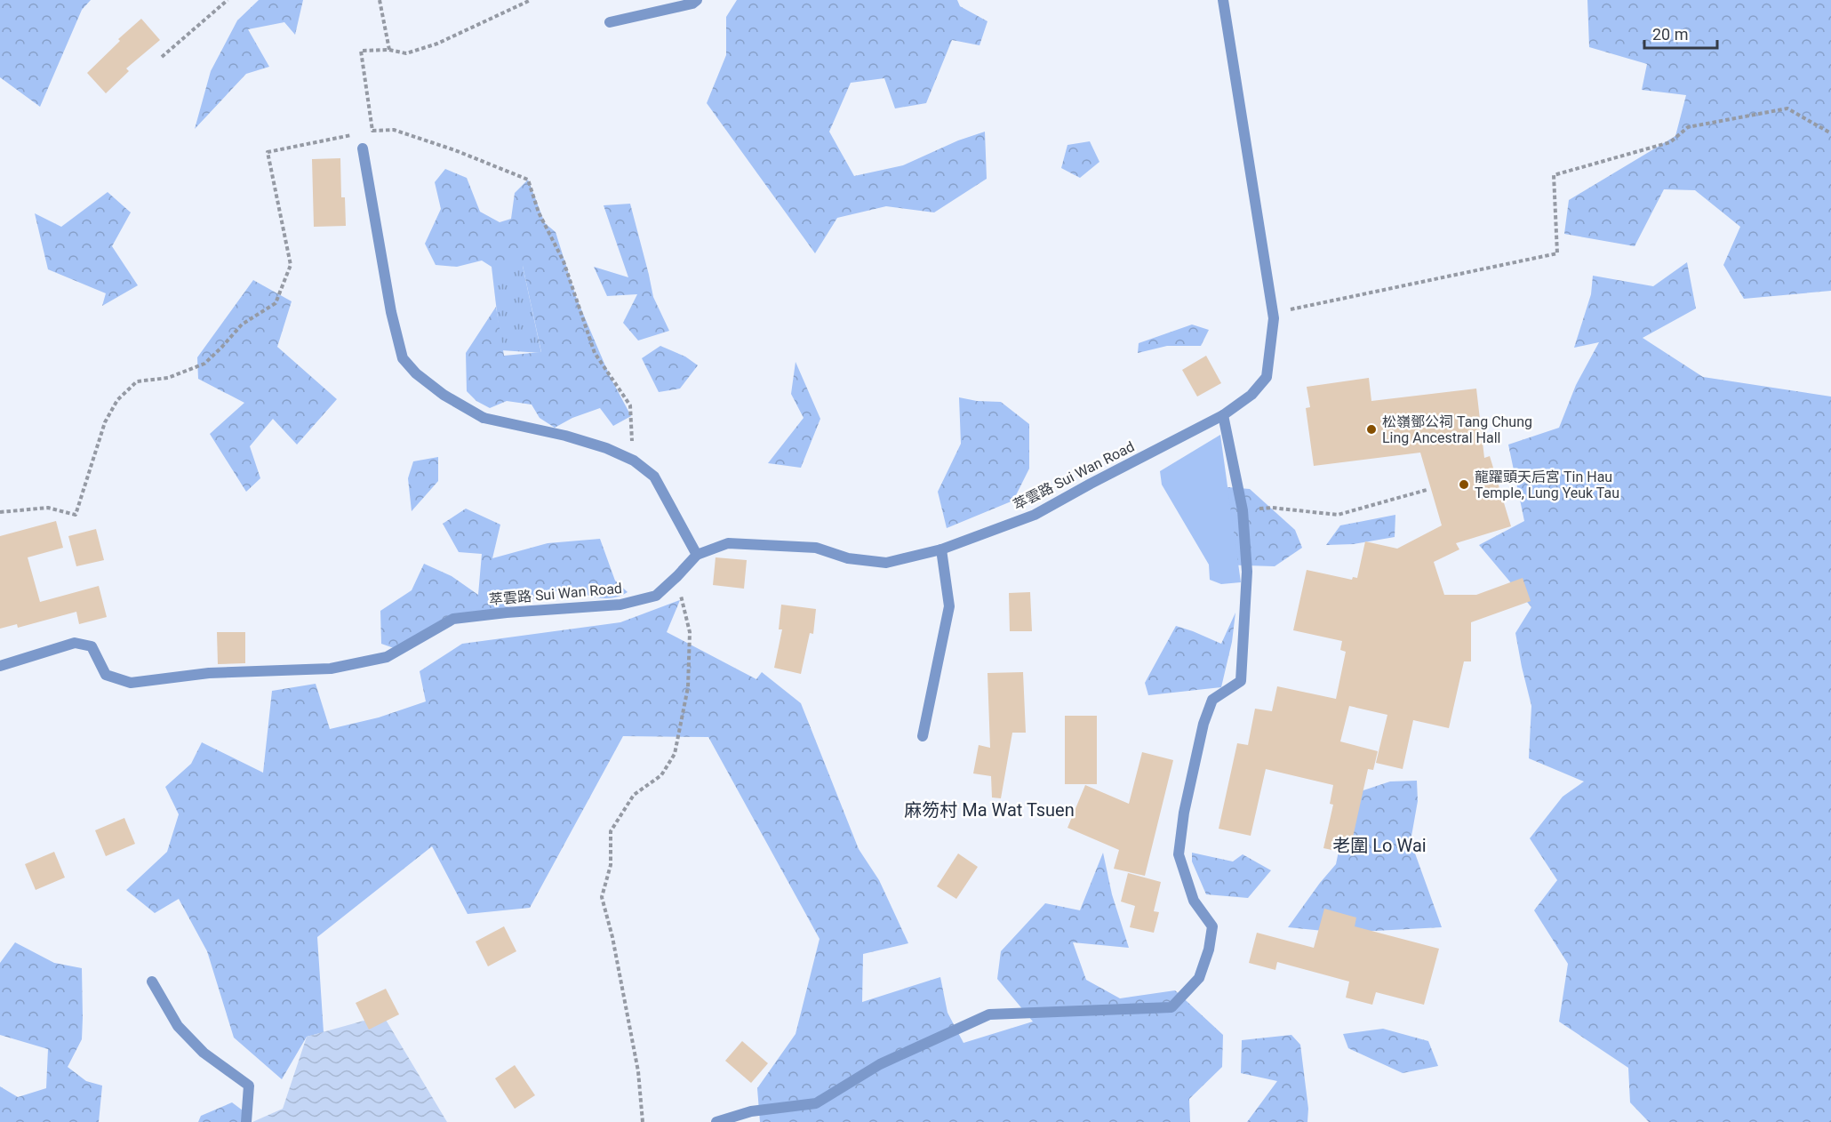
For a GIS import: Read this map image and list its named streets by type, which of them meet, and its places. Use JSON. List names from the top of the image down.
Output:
{
  "streets": {
    "street": ["萃雲路 Sui Wan Road"]
  },
  "districts": ["麻笏村 Ma Wat Tsuen", "老圍 Lo Wai"],
  "places": ["松嶺鄧公祠 Tang Chung Ling Ancestral Hall", "龍躍頭天后宮 Tin Hau Temple, Lung Yeuk Tau"],
  "scale_bar": "20 m"
}
